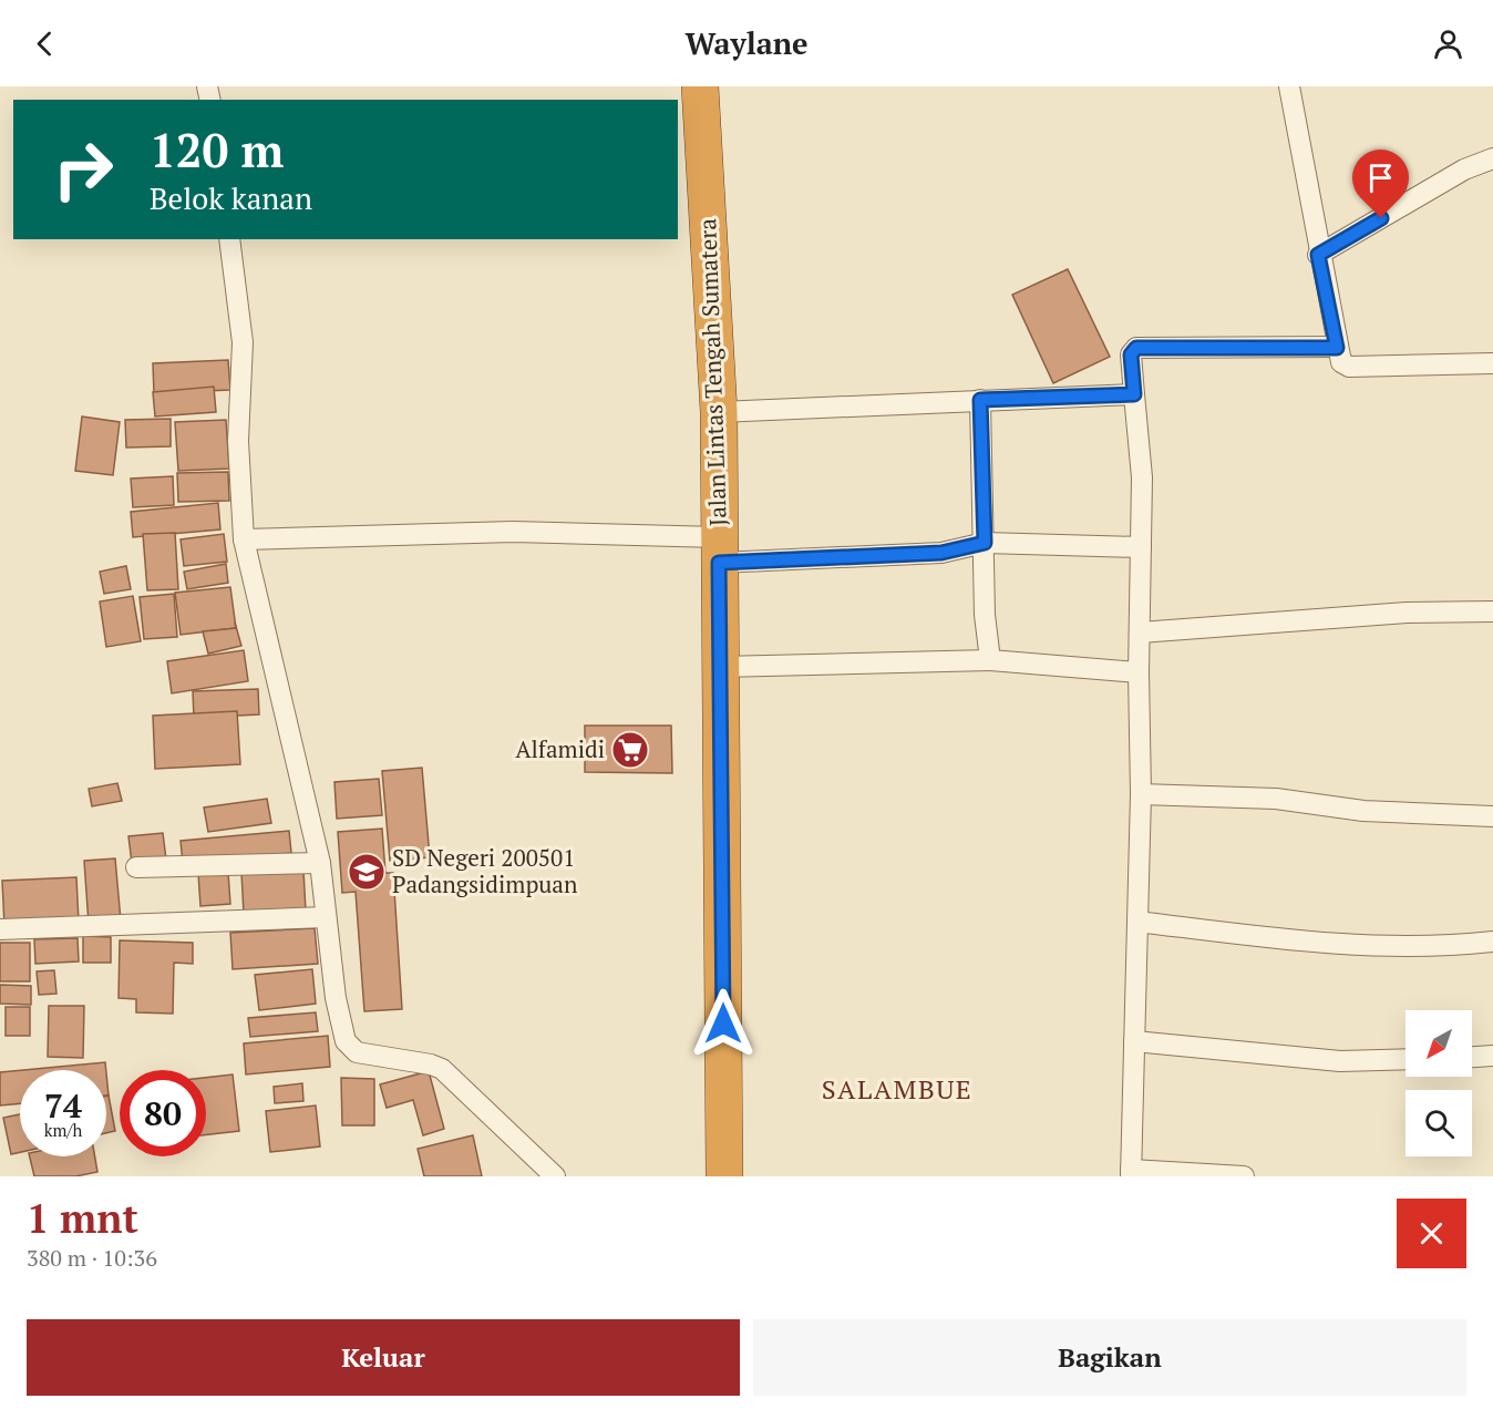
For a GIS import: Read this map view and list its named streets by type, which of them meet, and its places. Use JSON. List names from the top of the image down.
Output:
{
  "streets": {
    "highway": ["Jalan Lintas Tengah Sumatera"]
  },
  "districts": ["SALAMBUE"],
  "places": {
    "supermarket": ["Alfamidi"],
    "school or university": ["SD Negeri 200501 Padangsidimpuan"]
  },
  "north": "bottom left",
  "page": {
    "header": "Waylane",
    "turn": ["120 m", "Belok kanan"],
    "speed": "74 km/h",
    "limit": "80",
    "heading": ["1 mnt", "380 m · 10:36"],
    "buttons": ["Keluar", "Bagikan"]
  }
}
